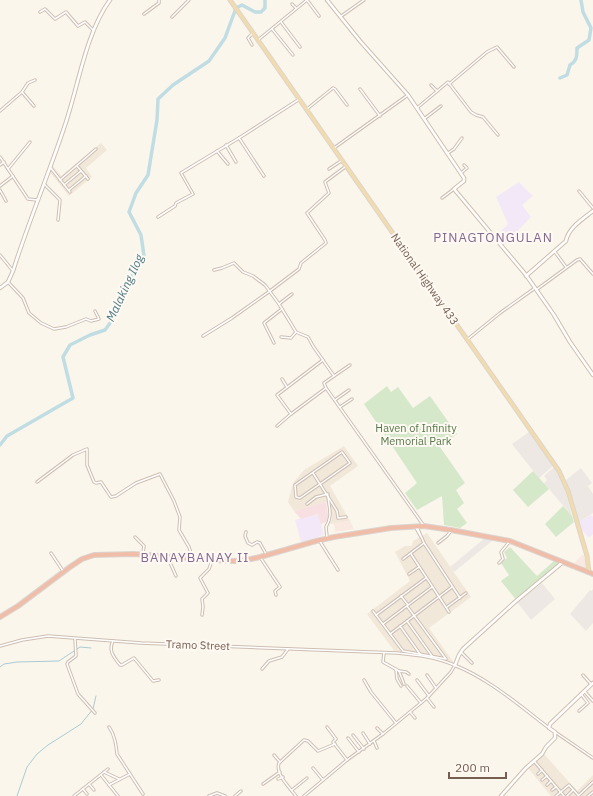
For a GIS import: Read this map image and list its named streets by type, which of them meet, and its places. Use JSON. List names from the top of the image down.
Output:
{
  "streets": {
    "main road": ["National Highway 433"],
    "street": ["Tramo Street"]
  },
  "districts": ["PINAGTONGULAN", "BANAYBANAY II"],
  "water": ["Malaking Ilog"],
  "parks": ["Haven of Infinity Memorial Park"],
  "scale_bar": "200 m"
}
